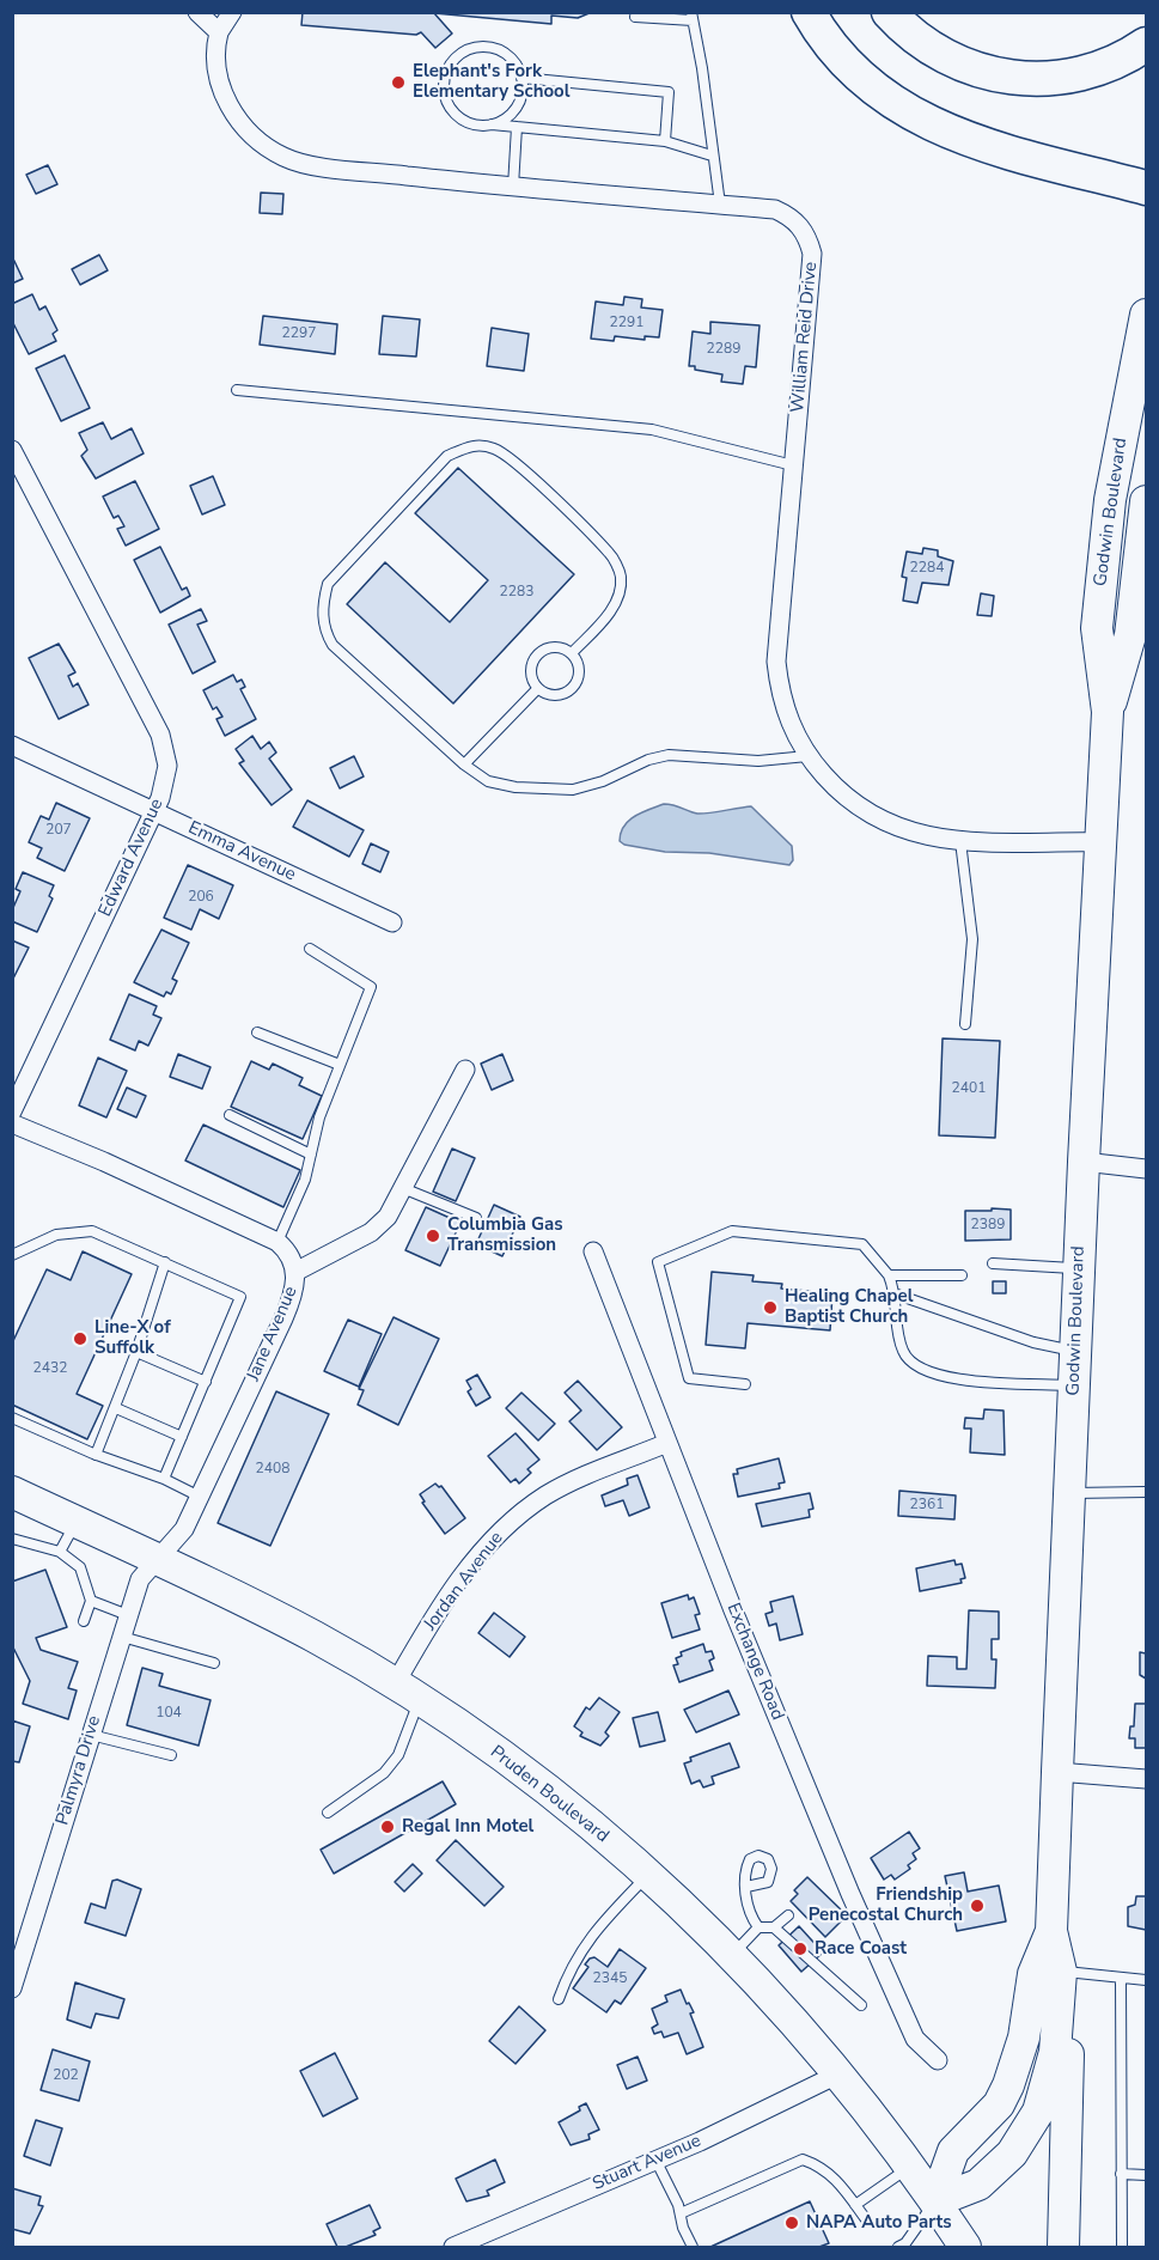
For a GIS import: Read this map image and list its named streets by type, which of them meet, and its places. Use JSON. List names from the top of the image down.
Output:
{
  "streets": {
    "main road": ["Godwin Boulevard", "Pruden Boulevard"],
    "street": [
      "William Reid Drive",
      "Emma Avenue",
      "Edward Avenue",
      "Jane Avenue",
      "Jordan Avenue",
      "Exchange Road",
      "Palmyra Drive",
      "Stuart Avenue"
    ]
  },
  "crossings": [
    ["William Reid Drive", "Godwin Boulevard"],
    ["Godwin Boulevard", "Pruden Boulevard"],
    ["Emma Avenue", "Edward Avenue"],
    ["Jane Avenue", "Palmyra Drive"],
    ["Jane Avenue", "Pruden Boulevard"],
    ["Jordan Avenue", "Exchange Road"],
    ["Jordan Avenue", "Pruden Boulevard"],
    ["Palmyra Drive", "Pruden Boulevard"],
    ["Pruden Boulevard", "Stuart Avenue"]
  ],
  "places": [
    "Elephant's Fork Elementary School",
    "Columbia Gas Transmission",
    "Healing Chapel Baptist Church",
    "Line-X of Suffolk",
    "Regal Inn Motel",
    "Friendship Penecostal Church",
    "Race Coast",
    "NAPA Auto Parts"
  ],
  "house_numbers": [
    "2291",
    "2297",
    "2289",
    "2284",
    "2283",
    "207",
    "206",
    "2401",
    "2389",
    "2432",
    "2408",
    "2361",
    "104",
    "2345",
    "202"
  ]
}
